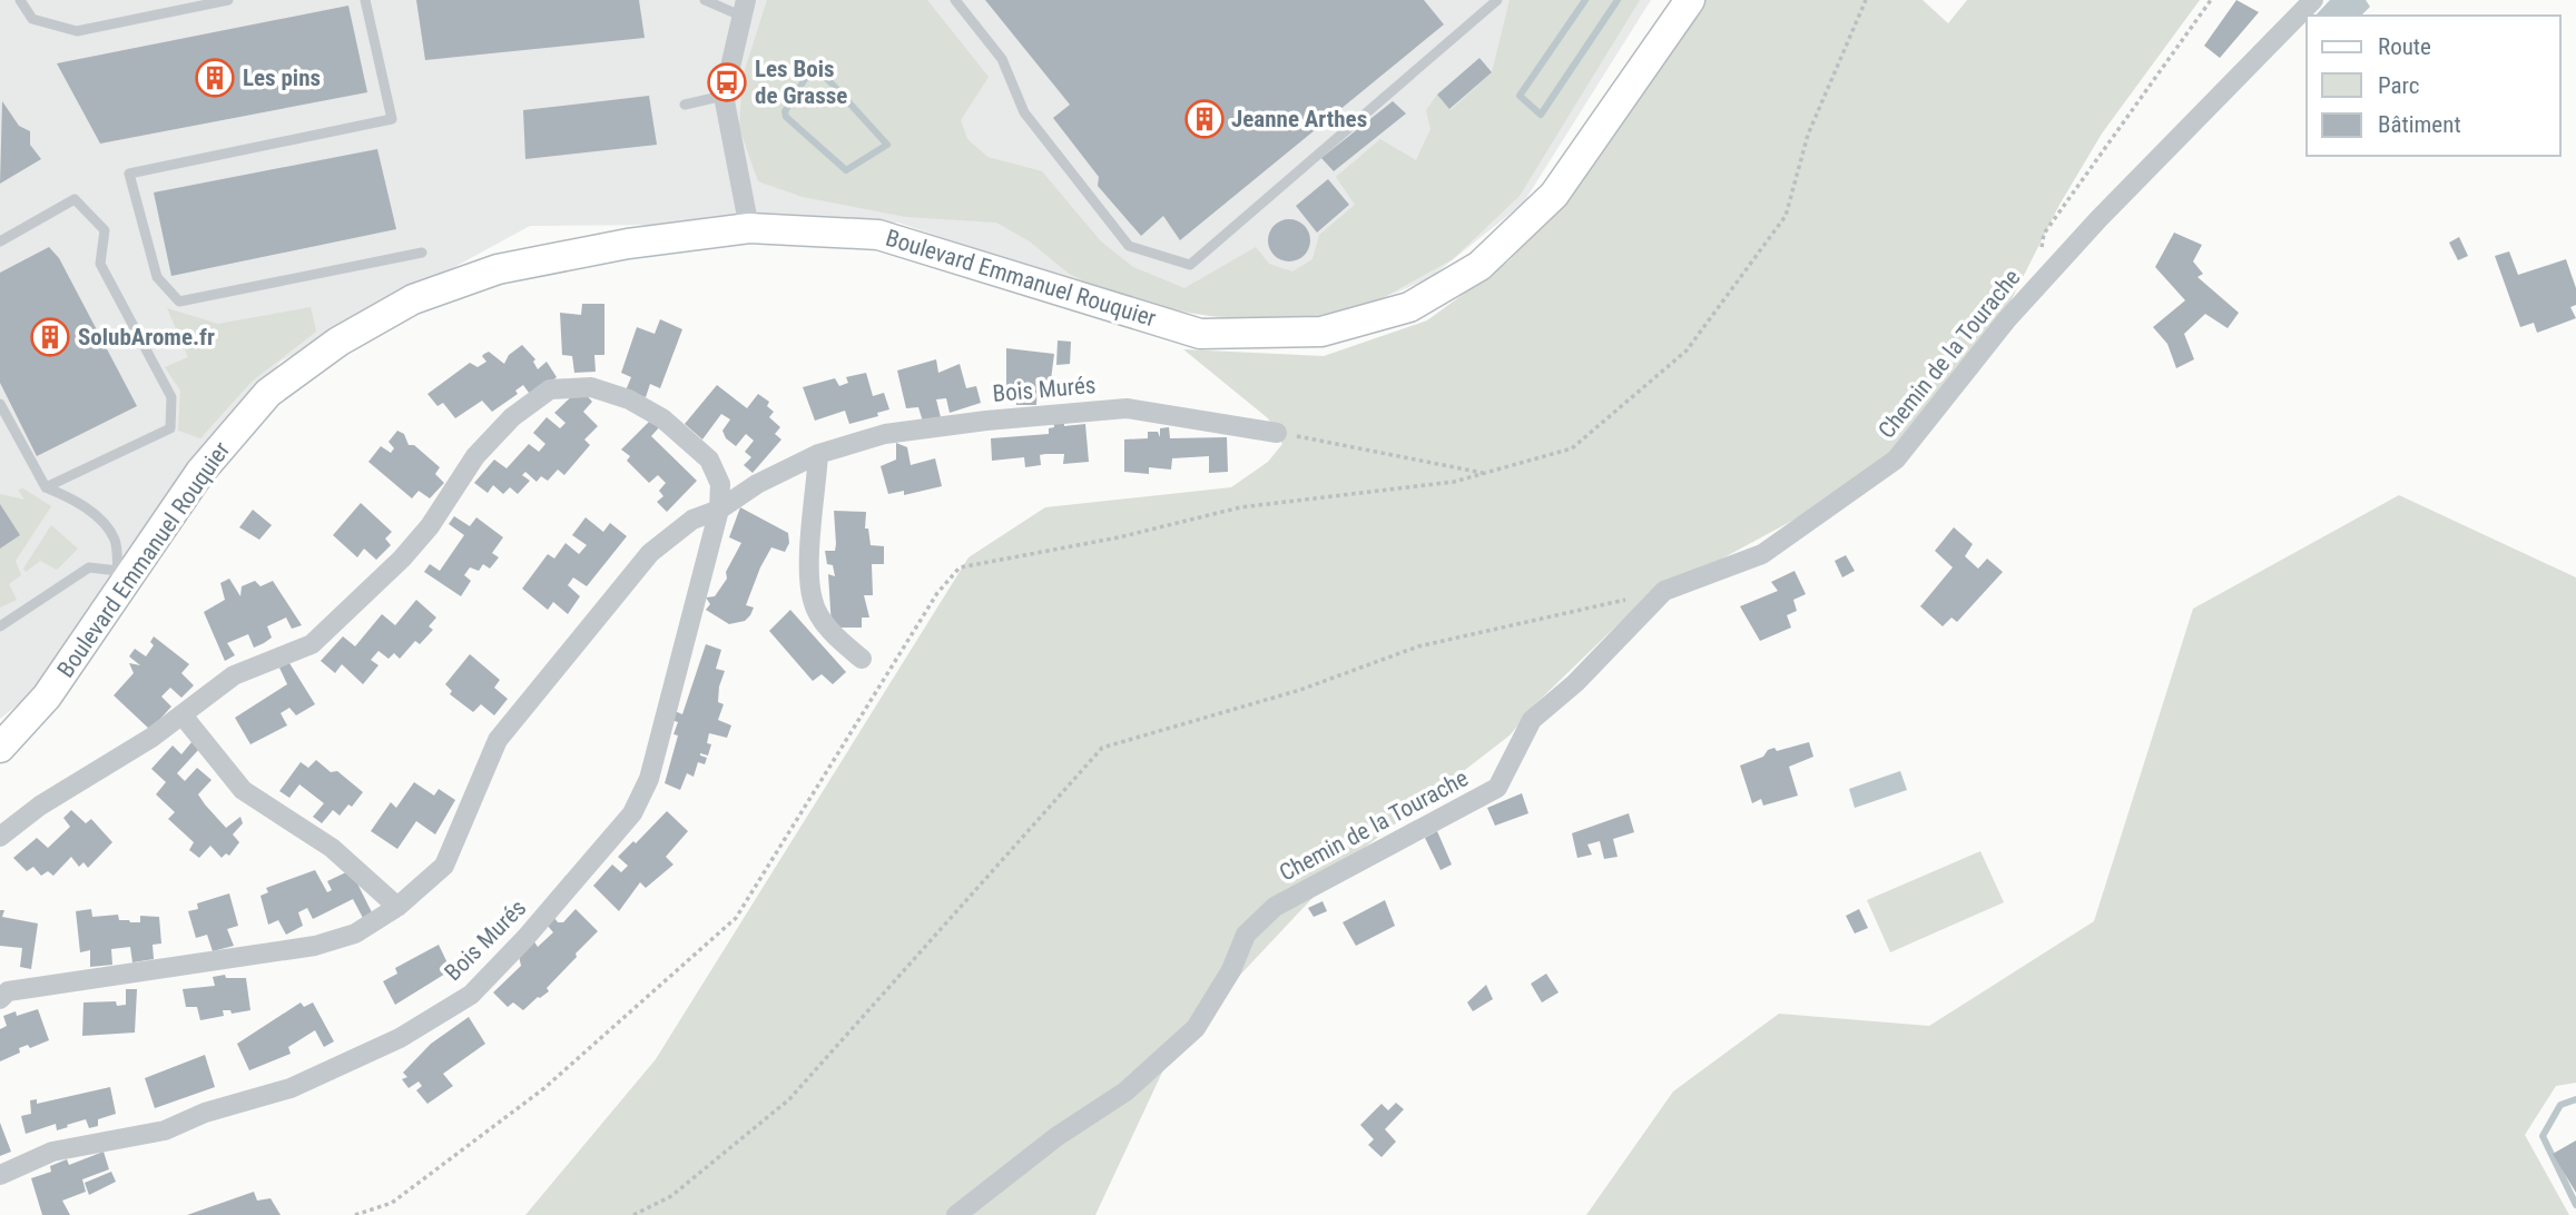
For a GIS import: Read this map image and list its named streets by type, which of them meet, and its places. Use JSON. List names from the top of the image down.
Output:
{
  "streets": {
    "street": ["Boulevard Emmanuel Rouquier", "Chemin de la Tourache", "Bois Murés"]
  },
  "places": {
    "building": ["Les pins", "Jeanne Arthes", "SolubArome.fr"],
    "bus stop": ["Les Bois de Grasse"]
  },
  "legend": ["Route", "Parc", "Bâtiment"]
}
